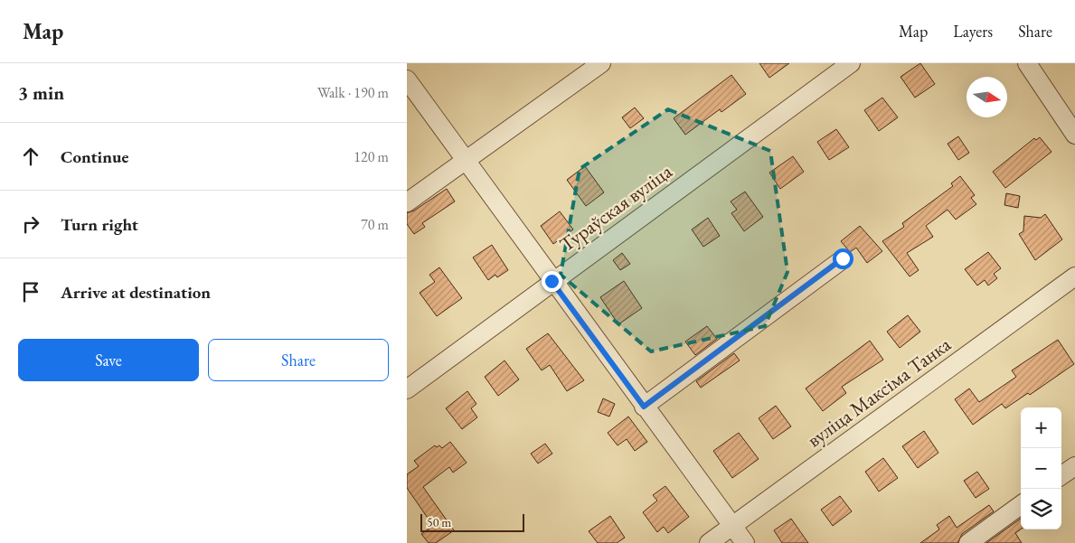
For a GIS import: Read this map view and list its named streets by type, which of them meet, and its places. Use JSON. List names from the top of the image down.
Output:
{
  "streets": {
    "street": ["Тураўская вуліца", "вуліца Максіма Танка"]
  },
  "scale_bar": "50 m",
  "north": "right",
  "page": {
    "header": "Map",
    "nav": ["Map", "Layers", "Share"],
    "heading": ["3 min", "Walk · 190 m"],
    "list": [
      ["Continue", "120 m"],
      ["Turn right", "70 m"],
      "Arrive at destination"
    ],
    "buttons": ["Save", "Share"],
    "map_buttons": ["+", "−"],
    "scale": "50 m"
  }
}
